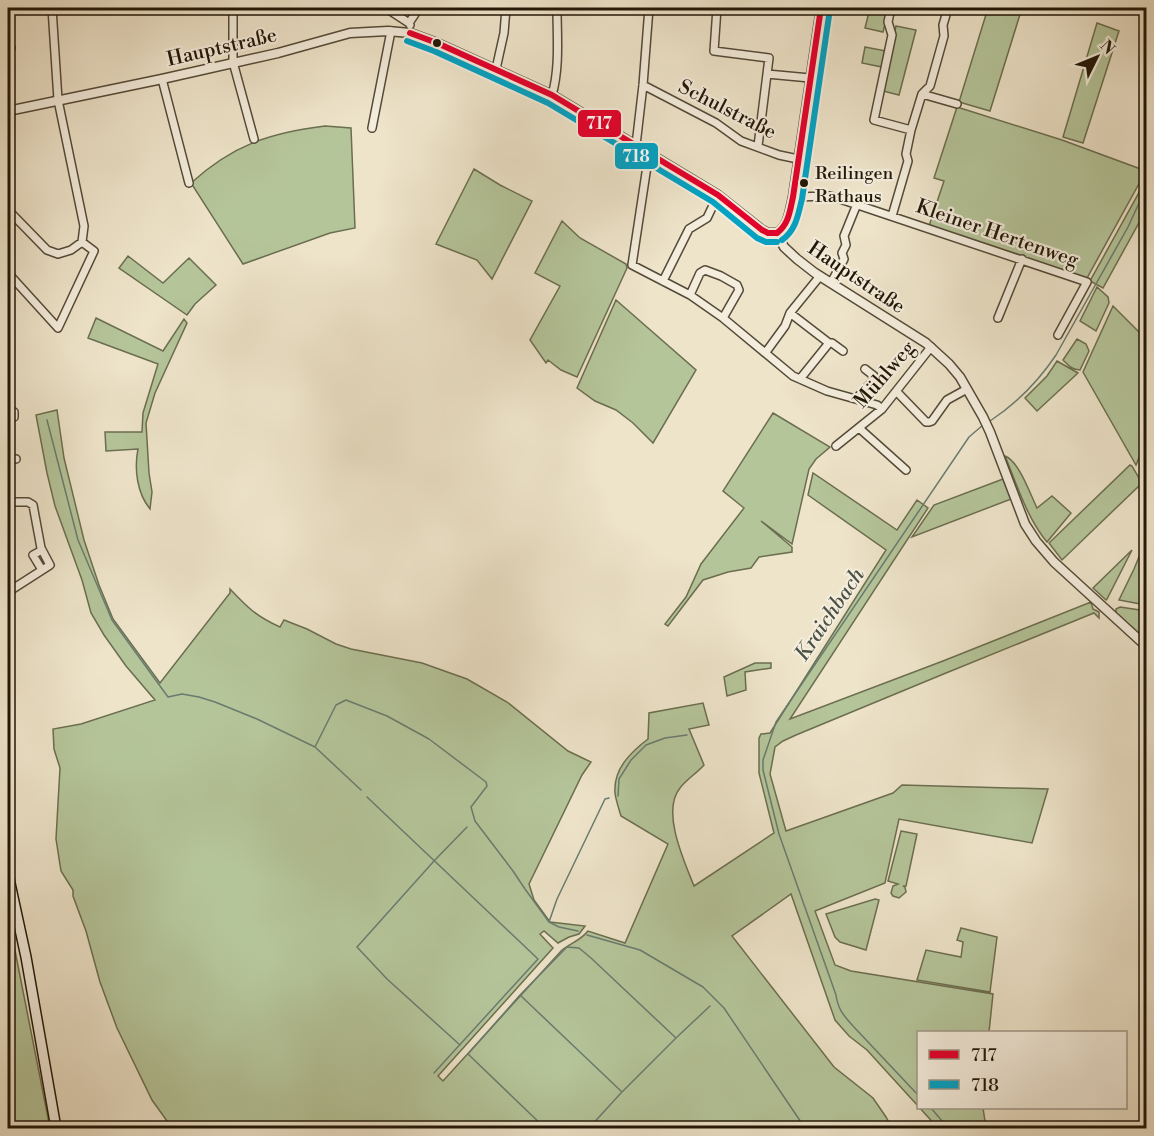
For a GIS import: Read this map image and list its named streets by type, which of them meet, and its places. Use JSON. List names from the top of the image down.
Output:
{
  "streets": {
    "street": [
      "Hauptstraße",
      "Schulstraße",
      "Kleiner Hertenweg",
      "Mühlweg"
    ]
  },
  "crossings": [
    ["Hauptstraße", "Mühlweg"]
  ],
  "water": ["Kraichbach"],
  "places": ["Reilingen Rathaus"],
  "lines": ["transit line 717", "transit line 718"],
  "legend": ["717", "718"],
  "north": "top right"
}
